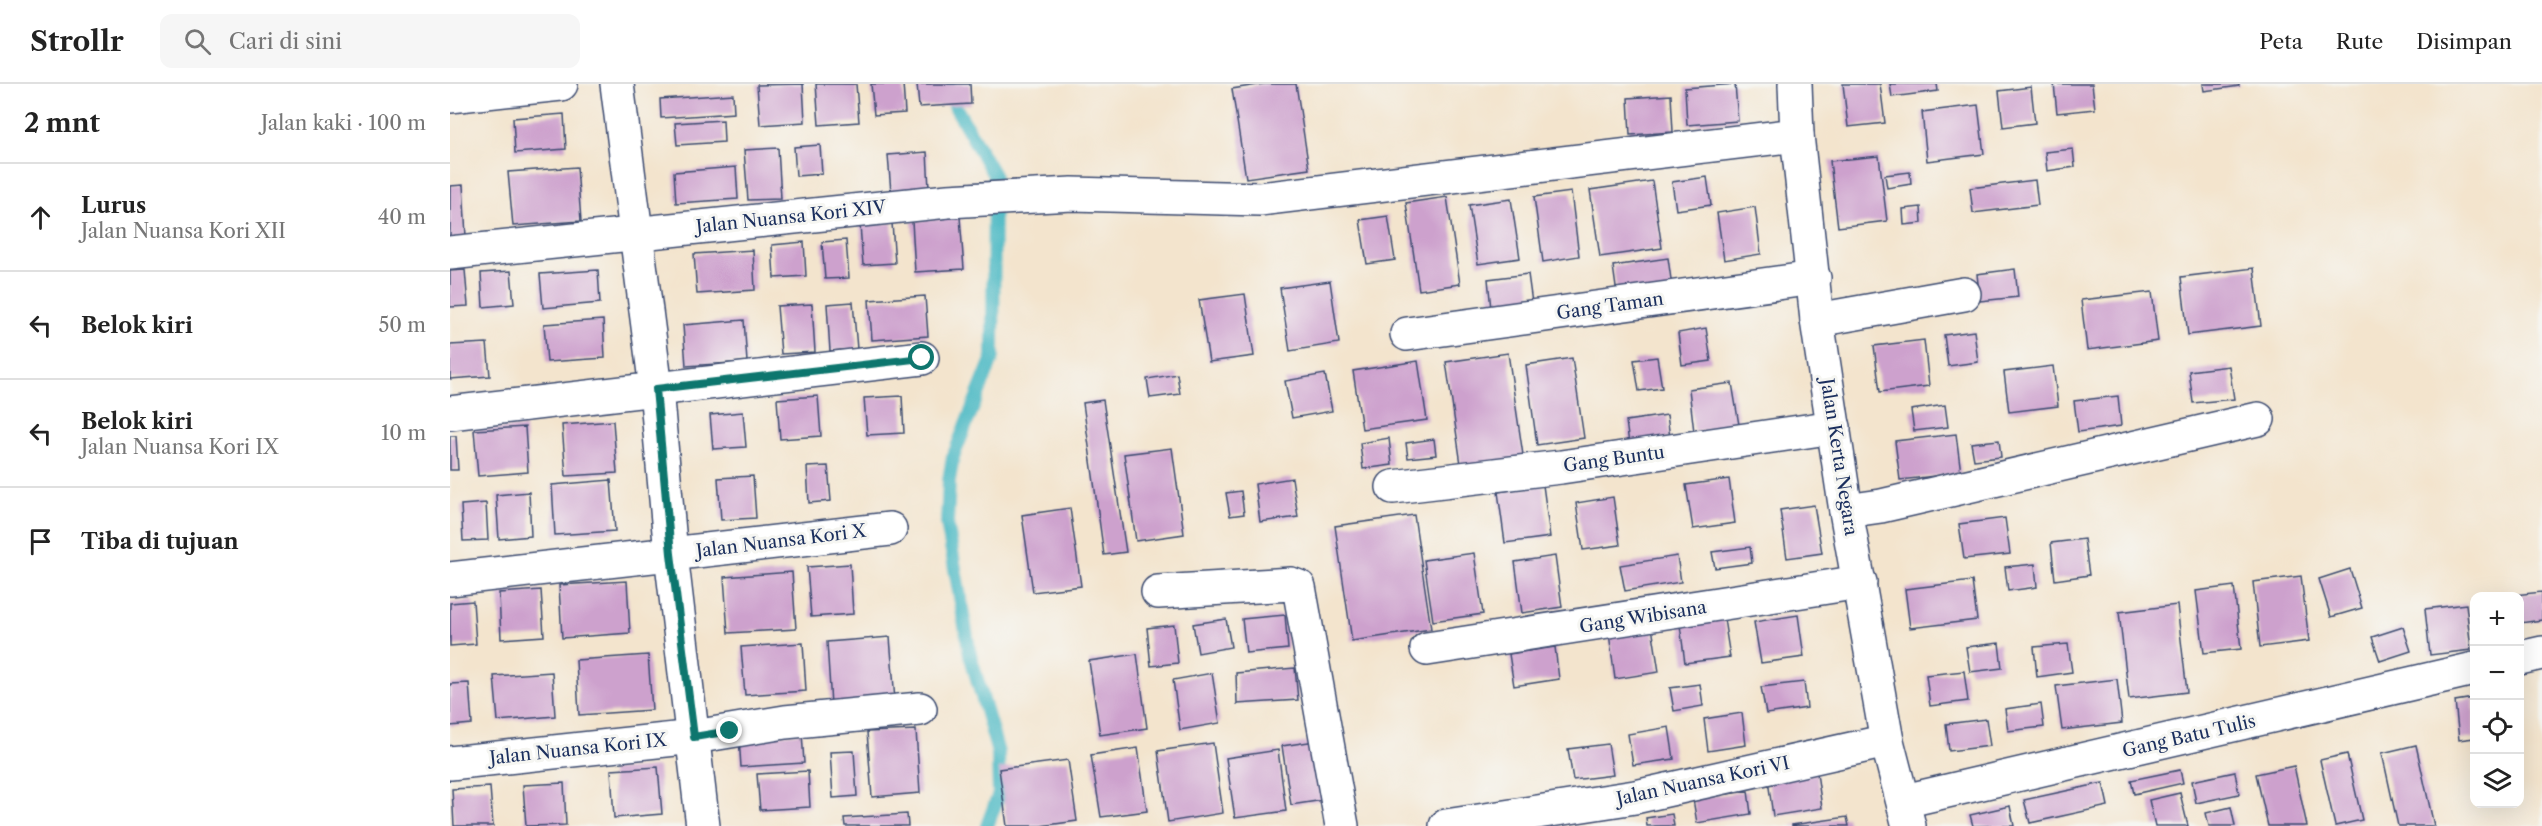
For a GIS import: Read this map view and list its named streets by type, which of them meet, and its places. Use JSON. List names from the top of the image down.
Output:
{
  "streets": {
    "street": [
      "Jalan Nuansa Kori XIV",
      "Gang Taman",
      "Jalan Kerta Negara",
      "Gang Buntu",
      "Jalan Nuansa Kori X",
      "Gang Wibisana",
      "Gang Batu Tulis",
      "Jalan Nuansa Kori IX",
      "Jalan Nuansa Kori VI"
    ]
  },
  "crossings": [
    ["Jalan Nuansa Kori XIV", "Jalan Kerta Negara"],
    ["Gang Taman", "Jalan Kerta Negara"],
    ["Jalan Kerta Negara", "Gang Buntu"],
    ["Jalan Kerta Negara", "Gang Wibisana"],
    ["Jalan Kerta Negara", "Gang Batu Tulis"],
    ["Jalan Kerta Negara", "Jalan Nuansa Kori VI"]
  ],
  "page": {
    "header": "Strollr",
    "search": "Cari di sini",
    "nav": ["Peta", "Rute", "Disimpan"],
    "heading": ["2 mnt", "Jalan kaki · 100 m"],
    "list": [
      ["Lurus", "Jalan Nuansa Kori XII", "40 m"],
      ["Belok kiri", "50 m"],
      ["Belok kiri", "Jalan Nuansa Kori IX", "10 m"],
      "Tiba di tujuan"
    ],
    "map_buttons": ["+", "−"]
  }
}
